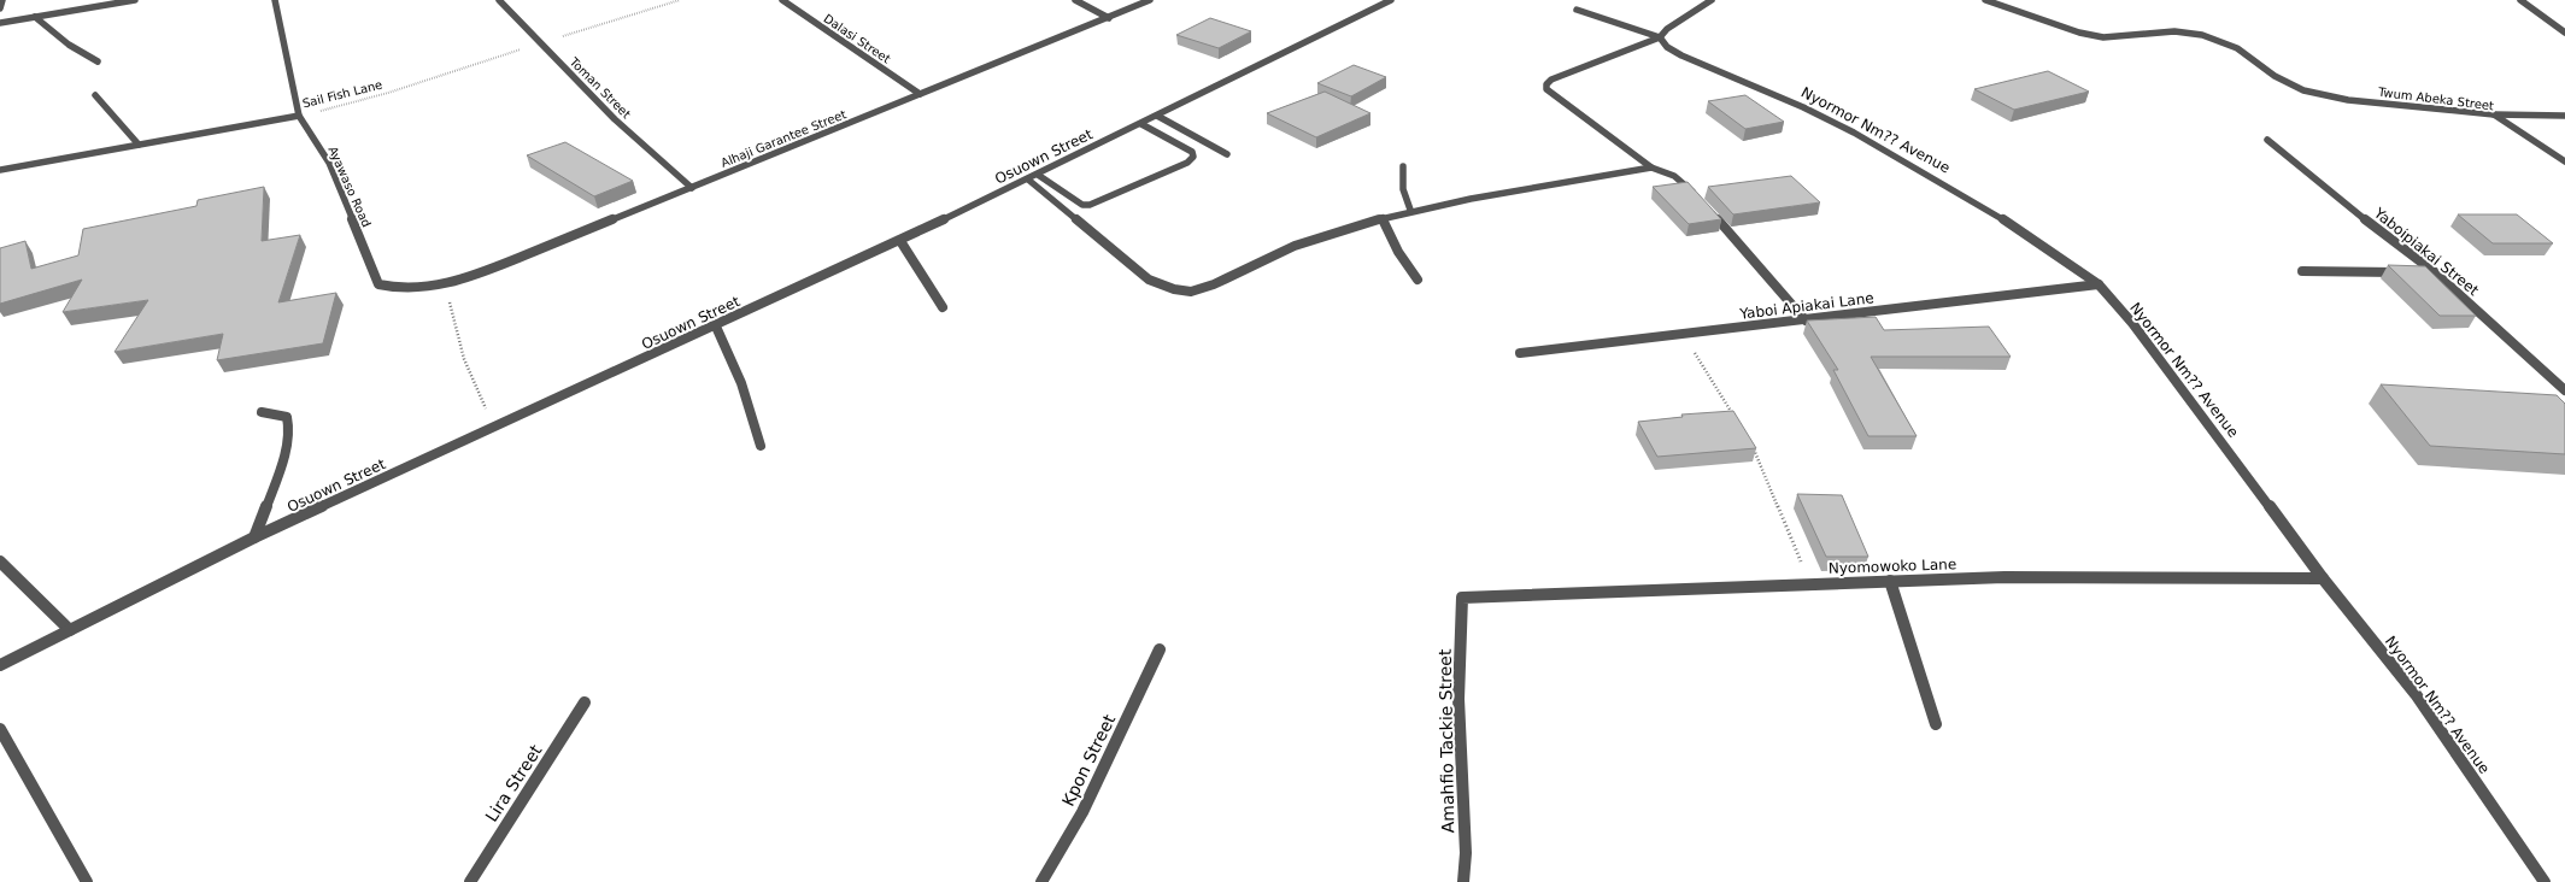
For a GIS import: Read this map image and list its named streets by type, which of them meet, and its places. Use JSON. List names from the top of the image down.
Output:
{
  "streets": {
    "street": [
      "Dalasi Street",
      "Toman Street",
      "Sail Fish Lane",
      "Twum Abeka Street",
      "Nyormor Nm?? Avenue",
      "Alhaji Garantee Street",
      "Osuown Street",
      "Ayawaso Road",
      "Yaboipiakai Street",
      "Yaboi Apiakai Lane",
      "Nyomowoko Lane",
      "Amahfio Tackie Street",
      "Kpon Street",
      "Lira Street"
    ]
  },
  "crossings": [
    ["Dalasi Street", "Alhaji Garantee Street"],
    ["Toman Street", "Sail Fish Lane"],
    ["Toman Street", "Alhaji Garantee Street"],
    ["Sail Fish Lane", "Ayawaso Road"],
    ["Nyormor Nm?? Avenue", "Yaboi Apiakai Lane"],
    ["Nyormor Nm?? Avenue", "Nyomowoko Lane"],
    ["Alhaji Garantee Street", "Ayawaso Road"],
    ["Nyomowoko Lane", "Amahfio Tackie Street"]
  ]
}
